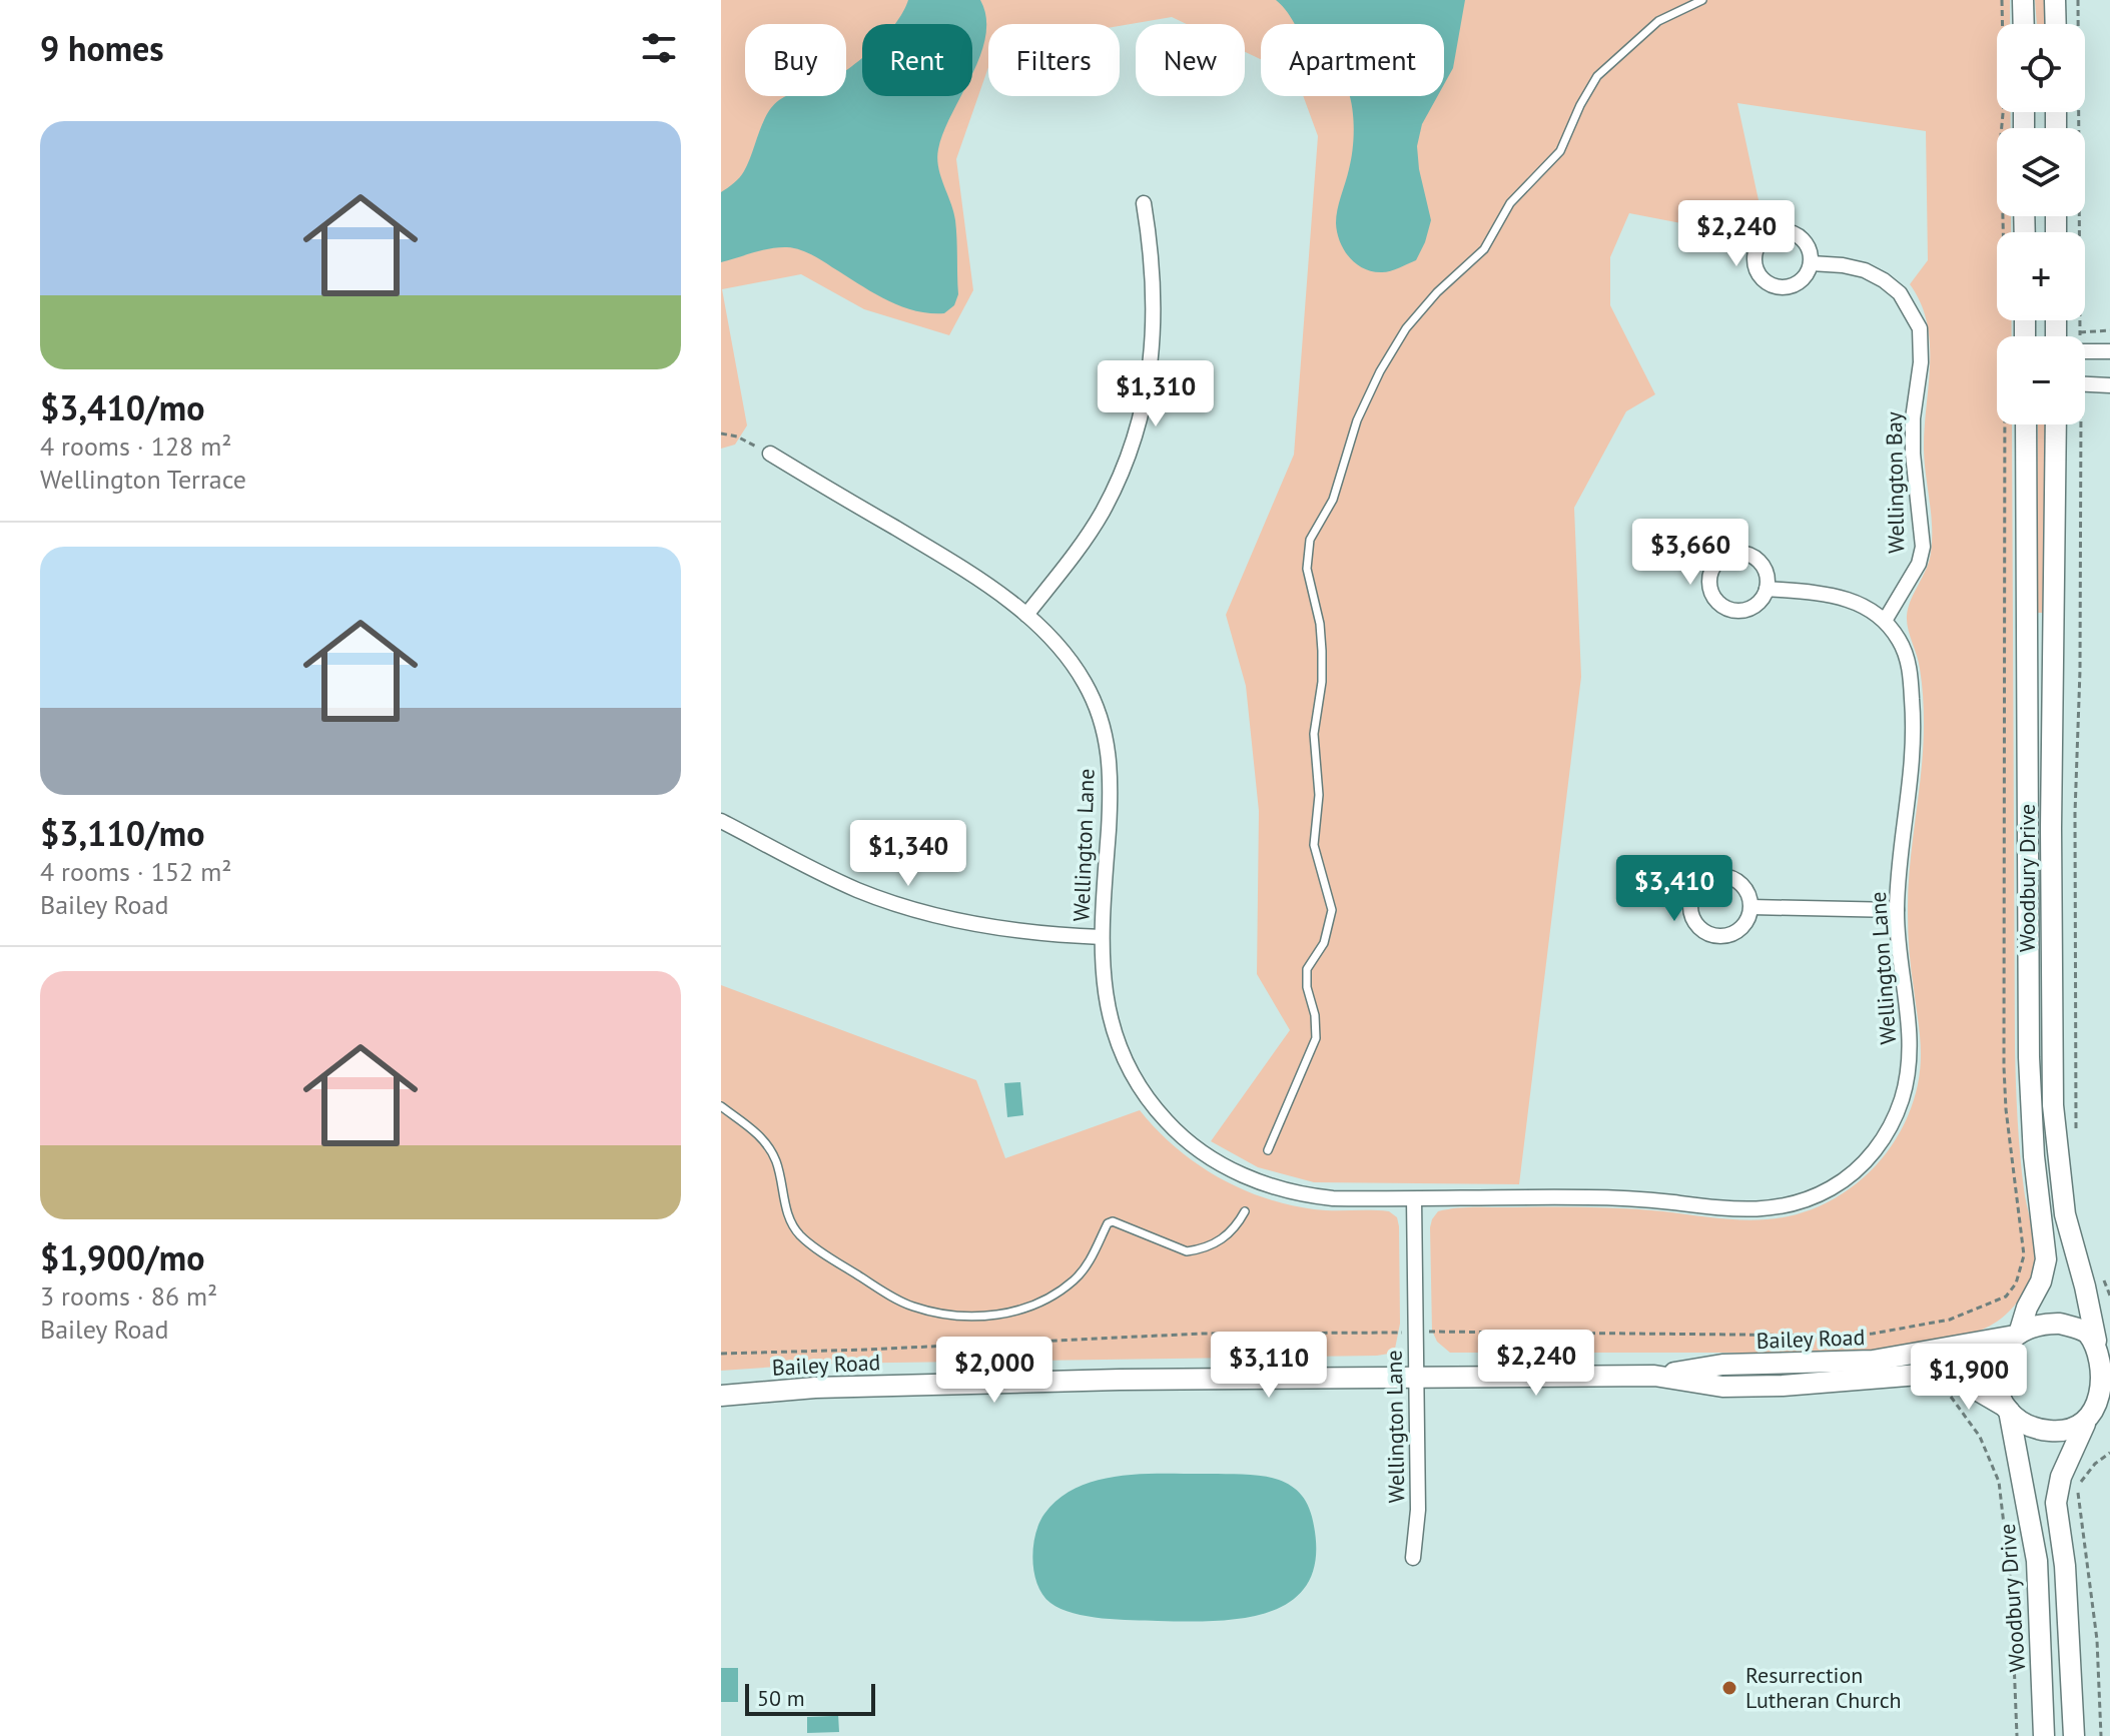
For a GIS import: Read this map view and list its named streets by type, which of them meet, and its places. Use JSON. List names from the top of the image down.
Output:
{
  "streets": {
    "main road": ["Woodbury Drive", "Bailey Road"],
    "street": ["Wellington Bay", "Wellington Lane"]
  },
  "crossings": [
    ["Wellington Bay", "Wellington Lane"],
    ["Wellington Lane", "Bailey Road"],
    ["Woodbury Drive", "Bailey Road"]
  ],
  "places": ["Resurrection Lutheran Church"],
  "scale_bar": "50 m",
  "page": {
    "heading": "9 homes",
    "map_buttons": ["+", "−"],
    "chip": [
      "Buy",
      "Rent",
      "Filters",
      "New",
      "Apartment"
    ],
    "list": [
      {
        "name": "$3,410/mo",
        "note": "4 rooms · 128 m² · Wellington Terrace"
      },
      {
        "name": "$3,110/mo",
        "note": "4 rooms · 152 m² · Bailey Road"
      },
      {
        "name": "$1,900/mo",
        "note": "3 rooms · 86 m² · Bailey Road"
      }
    ],
    "price": [
      "$2,240",
      "$1,310",
      "$3,660",
      "$1,340",
      "$3,410",
      "$2,240",
      "$3,110",
      "$2,000",
      "$1,900"
    ],
    "scale": "50 m"
  }
}
